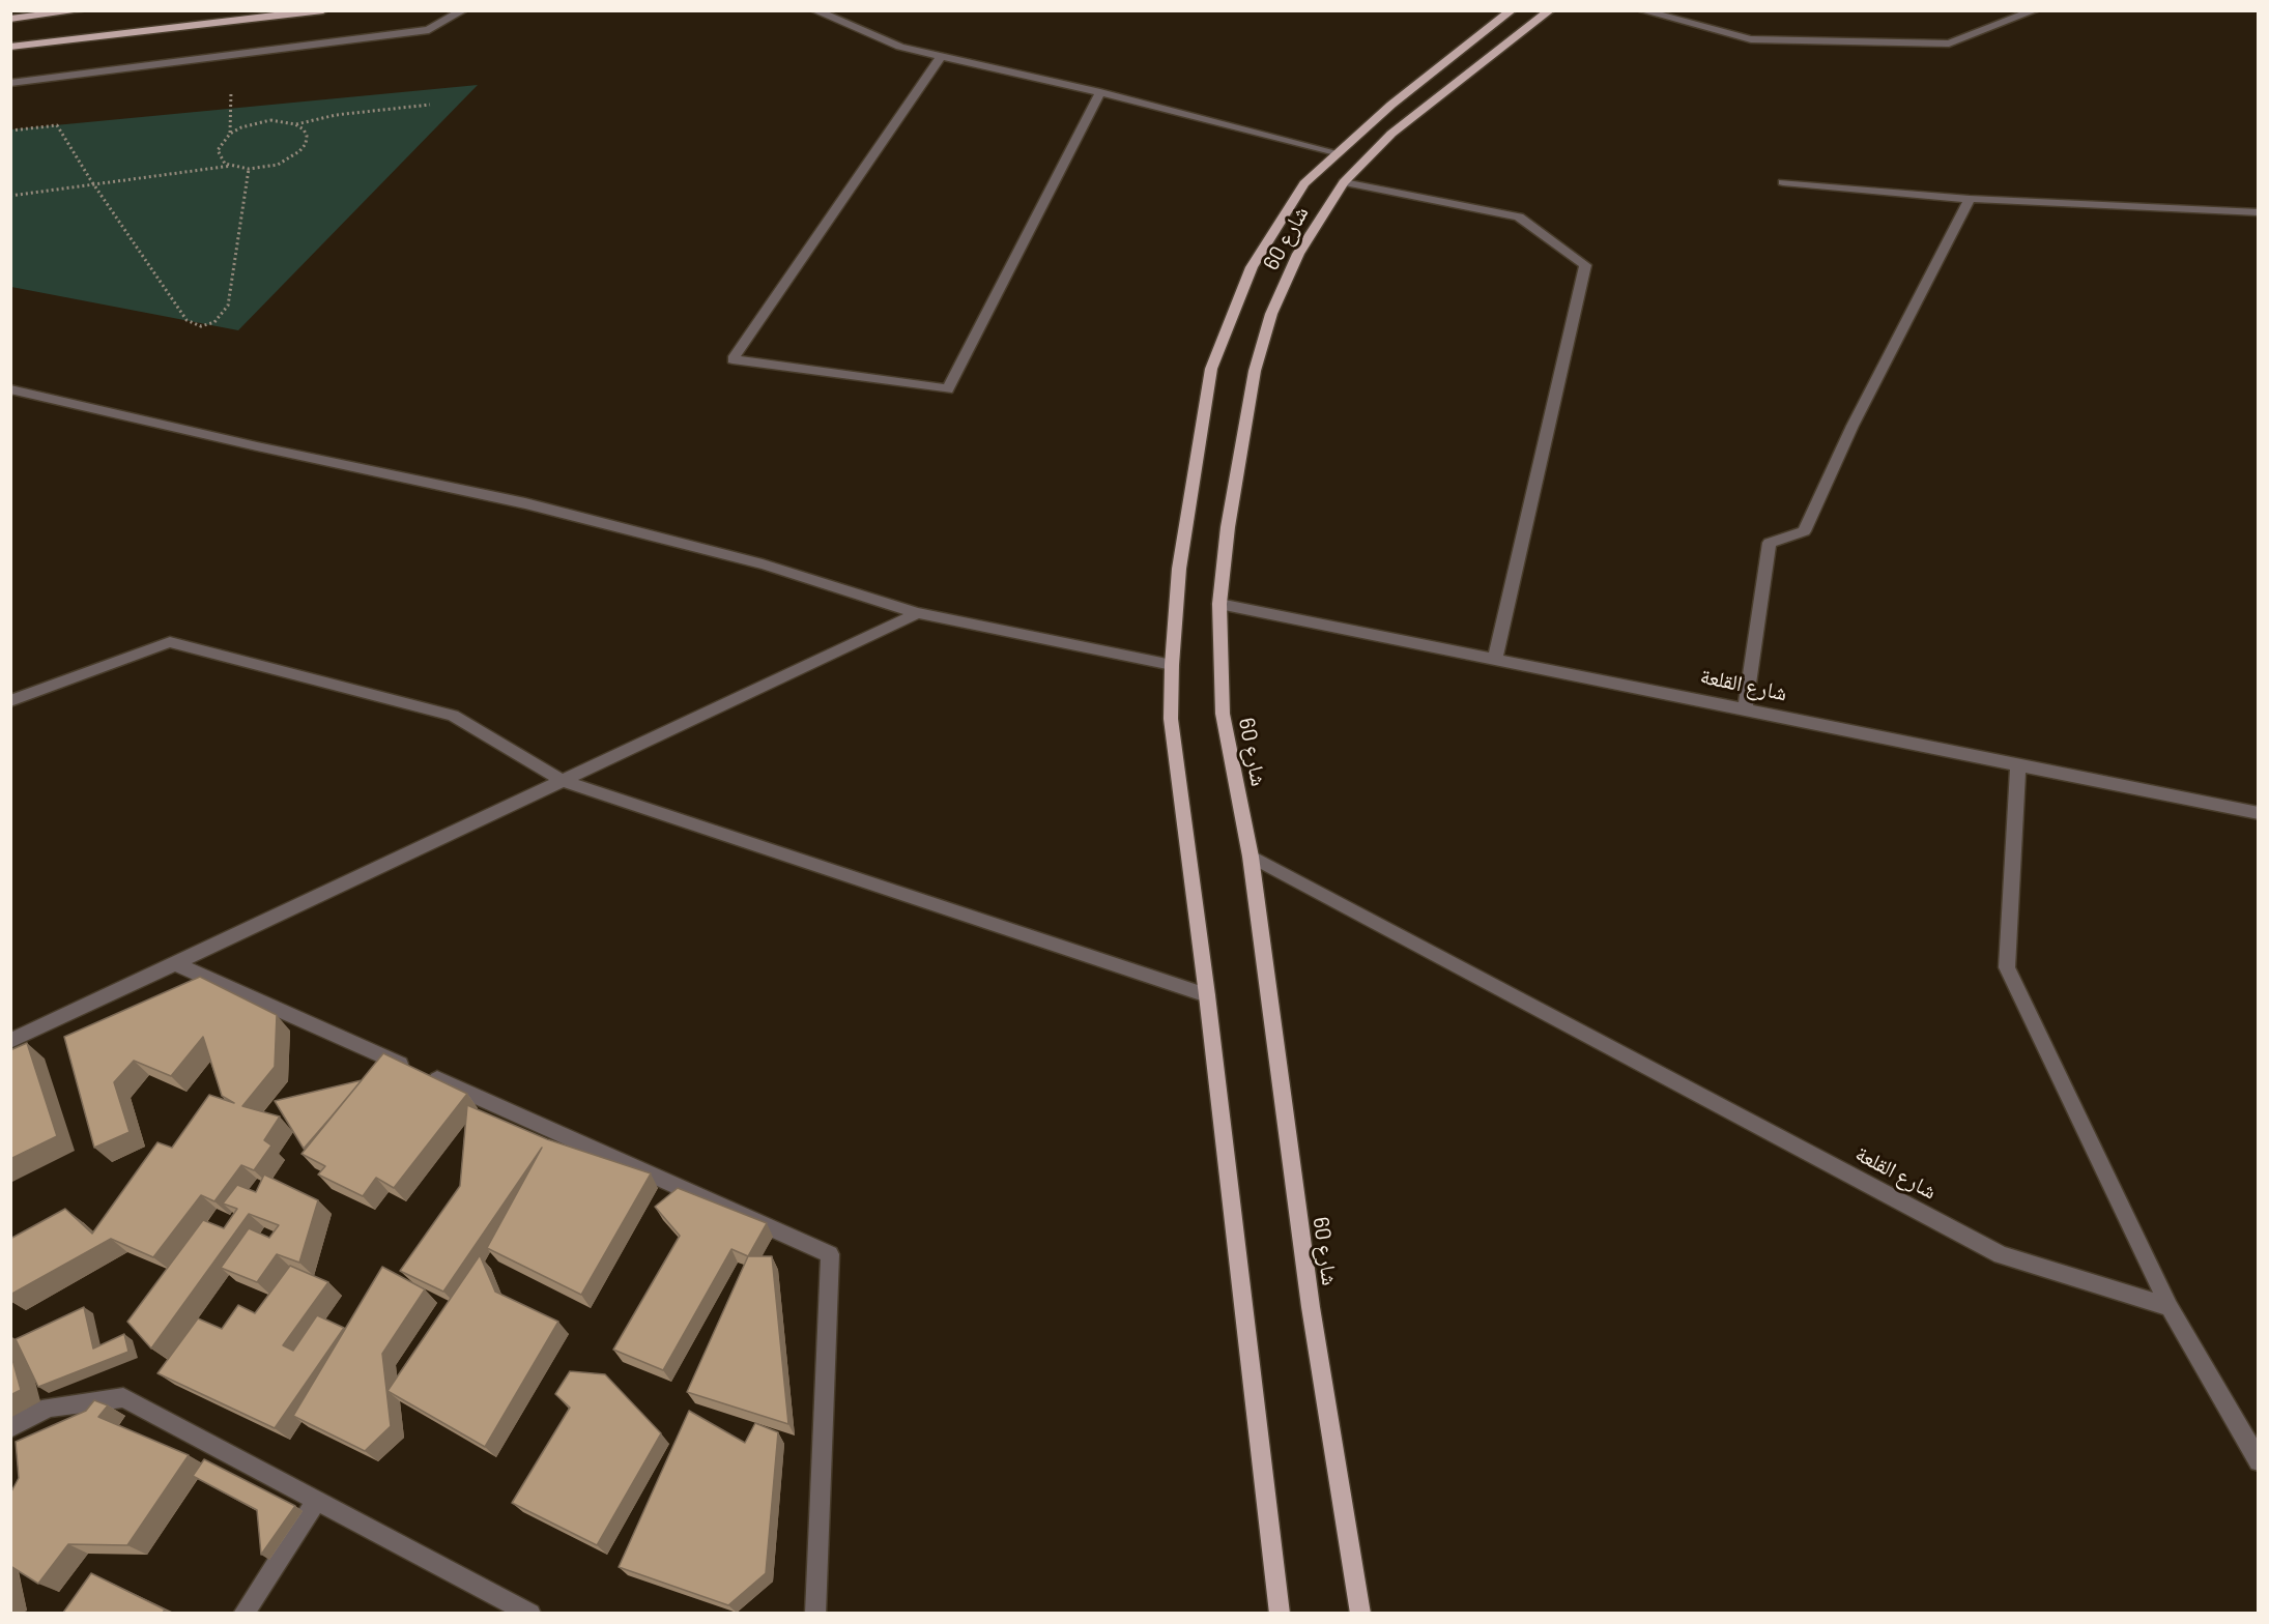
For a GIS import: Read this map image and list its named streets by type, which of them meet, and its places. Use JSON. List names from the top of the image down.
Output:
{
  "streets": {
    "main road": ["شارع 60"],
    "street": ["شارع القلعة"]
  },
  "crossings": [
    ["شارع 60", "شارع القلعة"]
  ]
}
